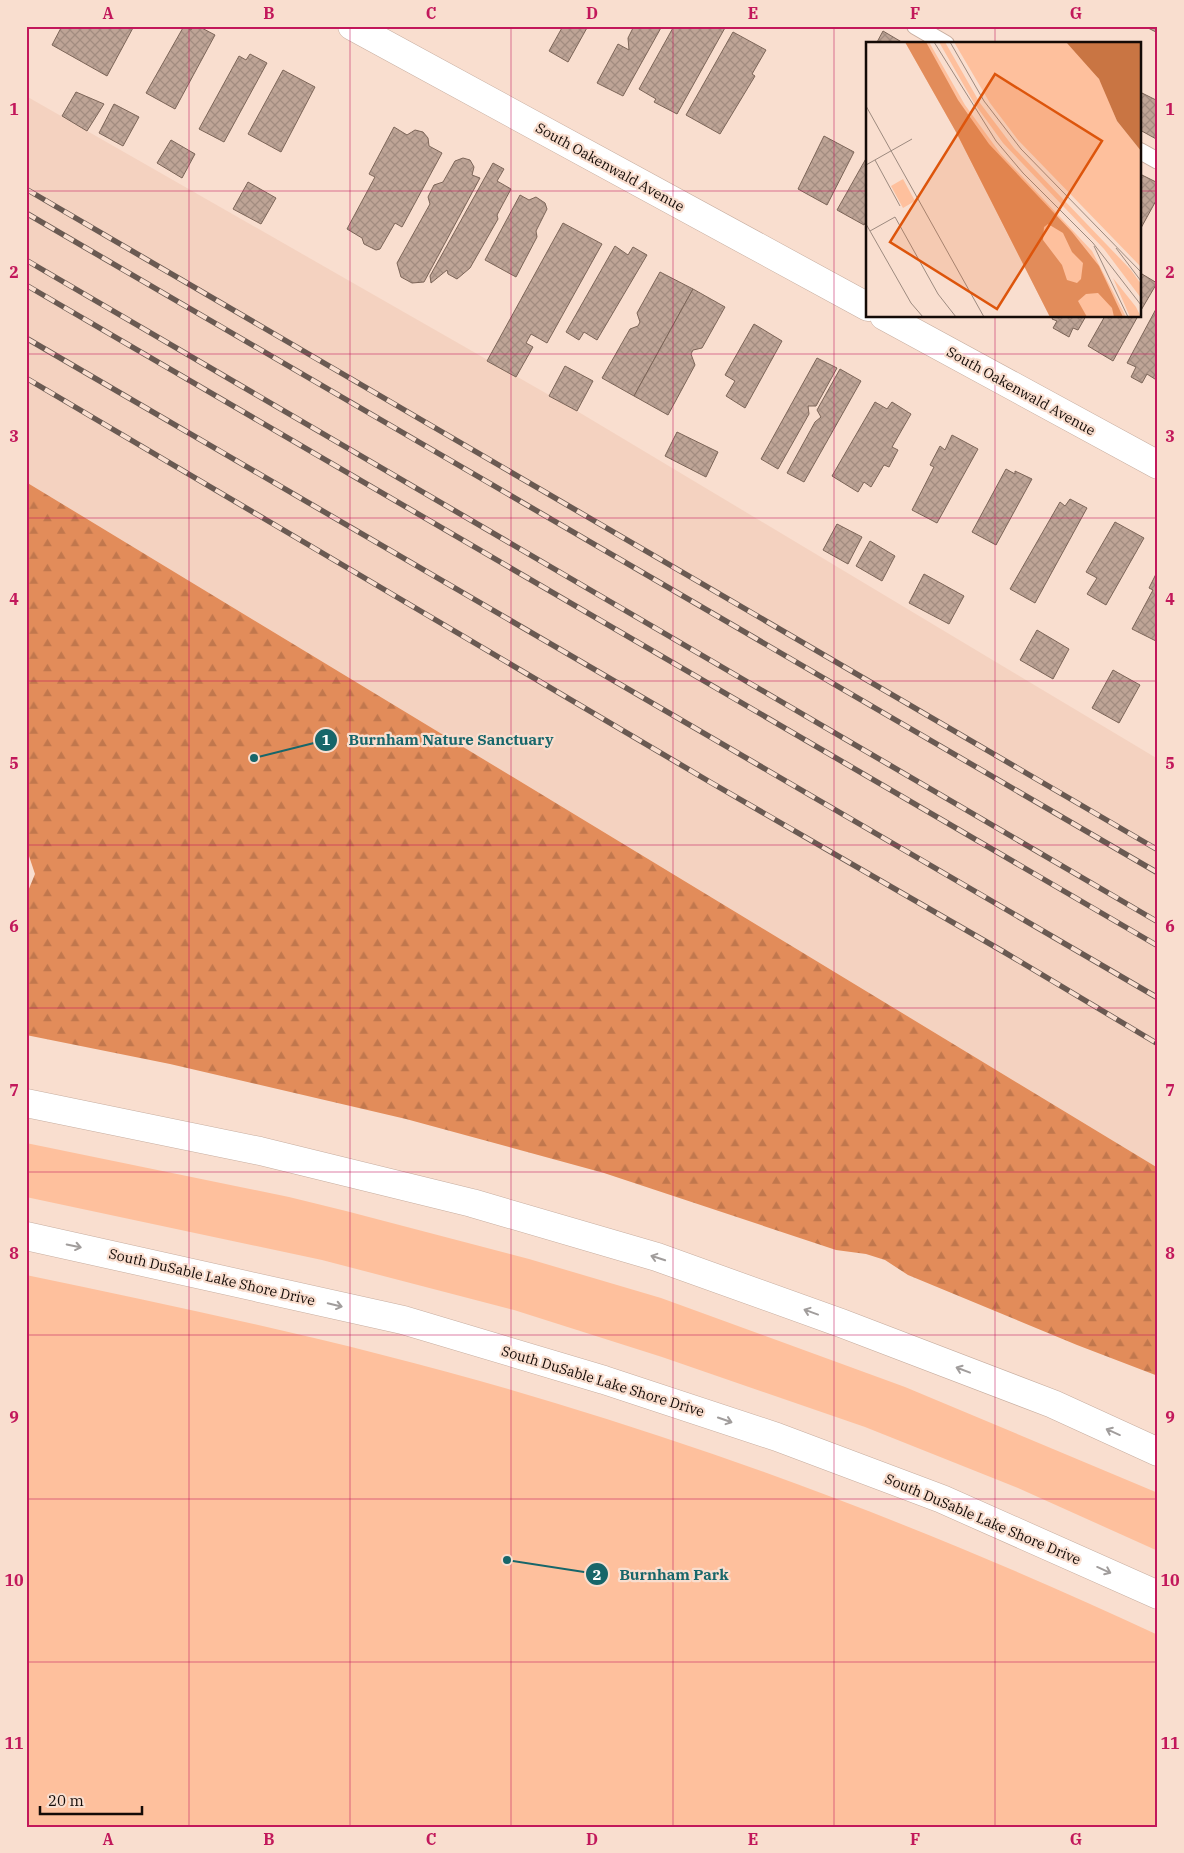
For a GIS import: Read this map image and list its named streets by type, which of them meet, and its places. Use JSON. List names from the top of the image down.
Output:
{
  "streets": {
    "main road": ["South Oakenwald Avenue", "South DuSable Lake Shore Drive"]
  },
  "places": ["Burnham Nature Sanctuary", "Burnham Park"],
  "scale_bar": "20 m",
  "grid": {
    "columns": [
      "A",
      "B",
      "C",
      "D",
      "E",
      "F",
      "G"
    ],
    "rows": [
      "1",
      "2",
      "3",
      "4",
      "5",
      "6",
      "7",
      "8",
      "9",
      "10",
      "11"
    ]
  }
}
